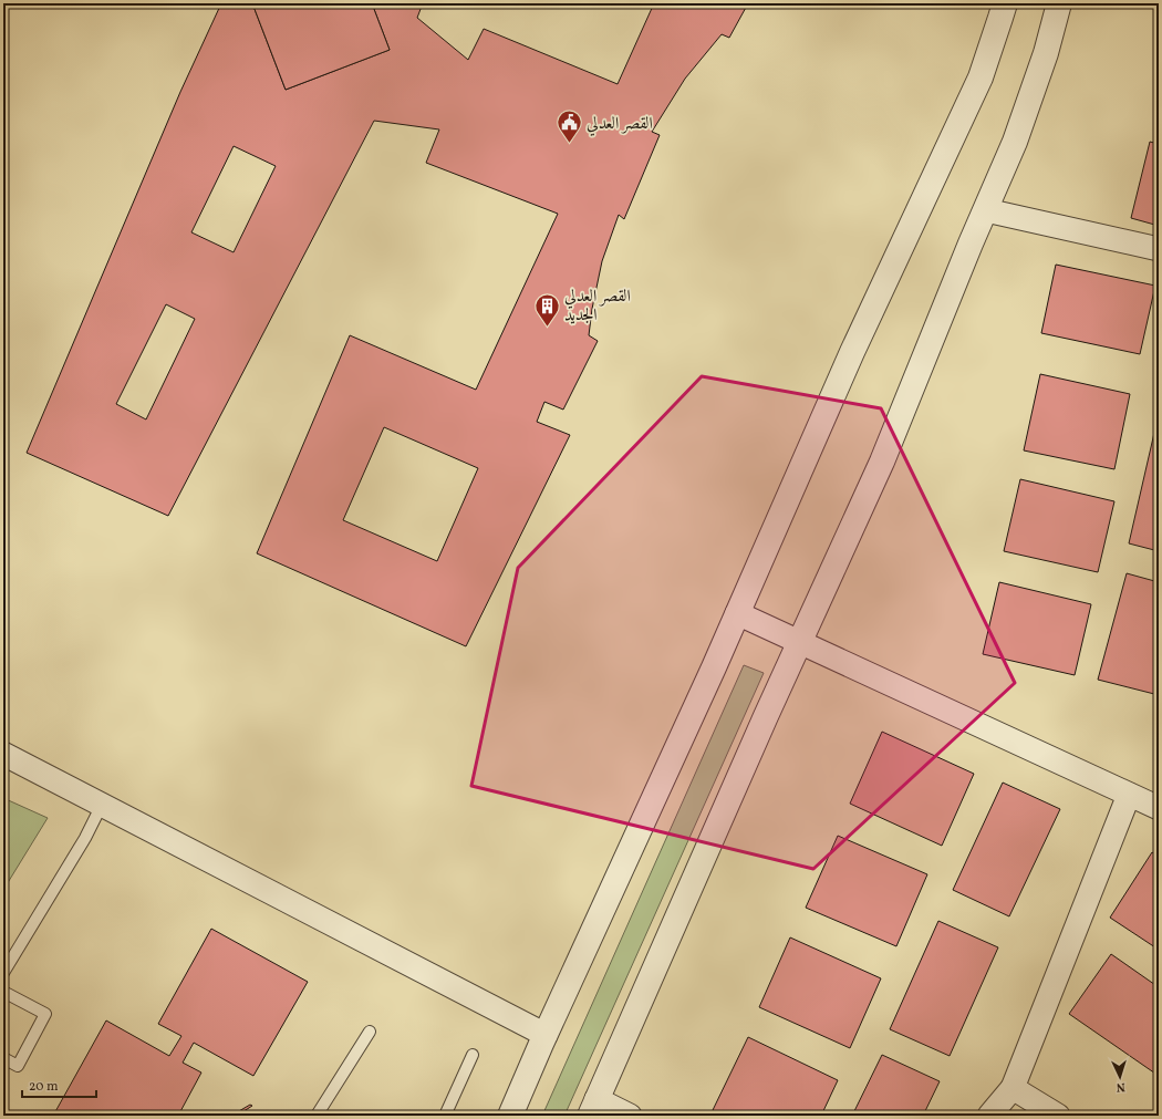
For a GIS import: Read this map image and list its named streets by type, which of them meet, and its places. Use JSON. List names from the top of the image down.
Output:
{
  "places": {
    "public building": ["القصر العدلي"],
    "building": ["القصر العدلي الجديد"]
  },
  "scale_bar": "20 m",
  "north": "bottom"
}
